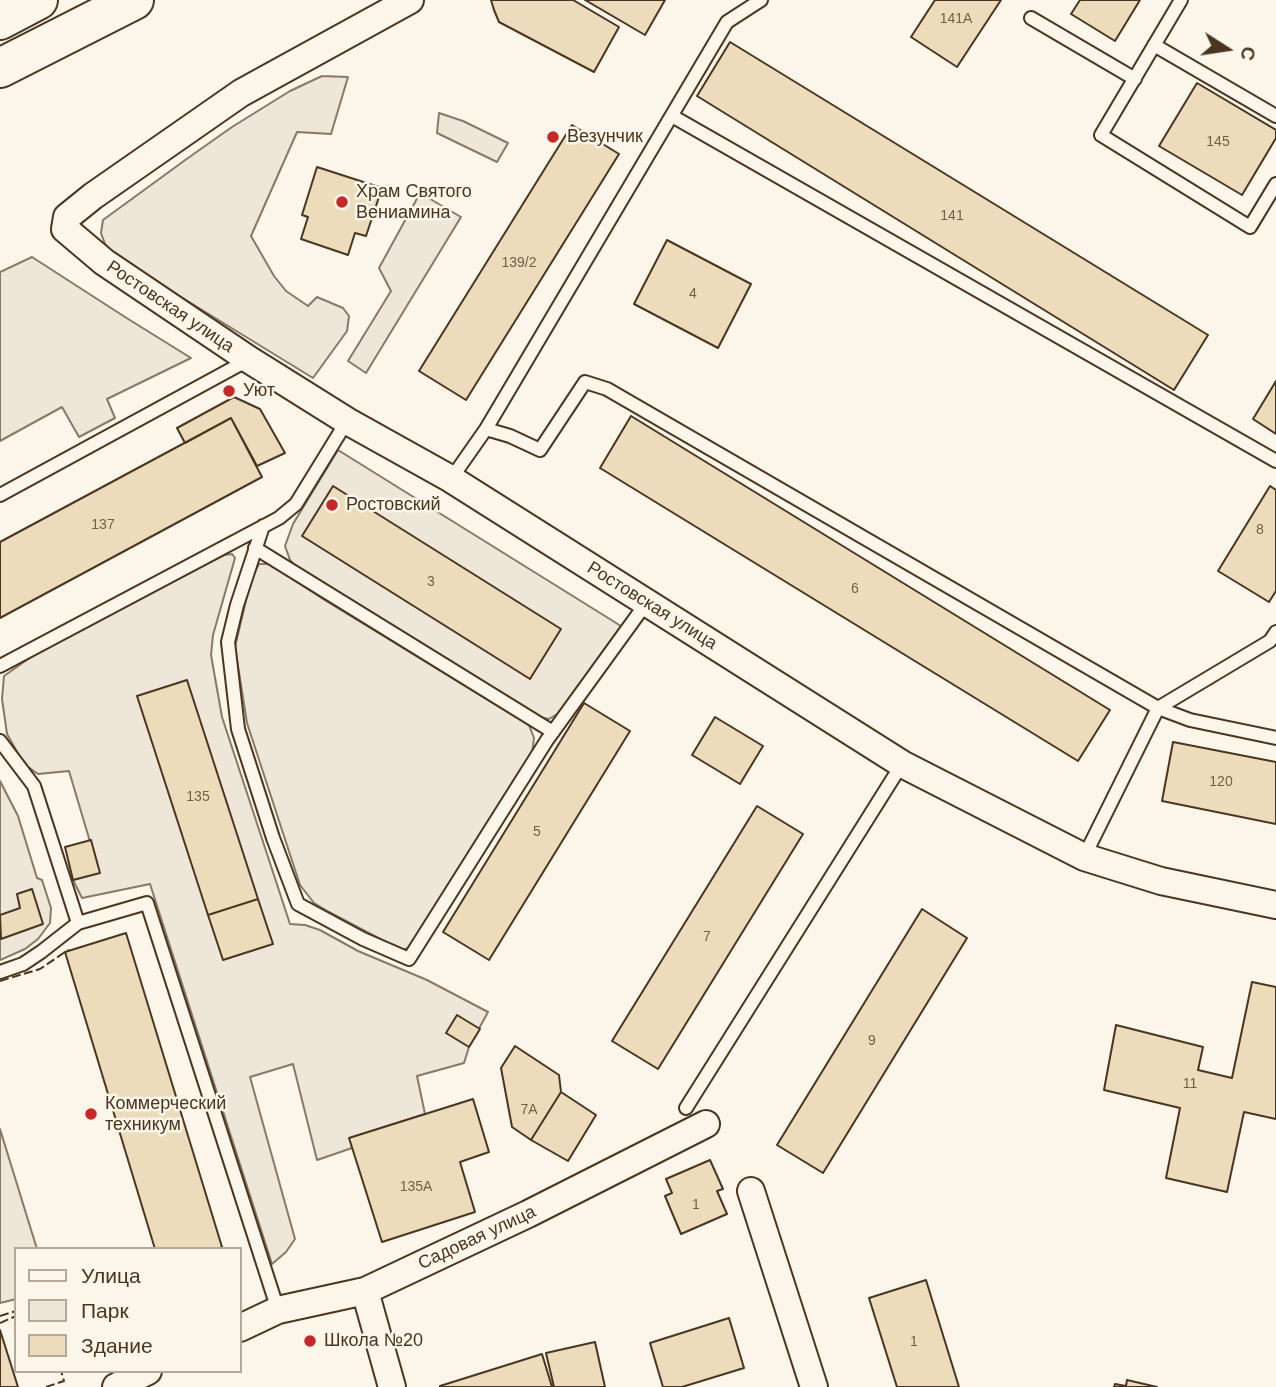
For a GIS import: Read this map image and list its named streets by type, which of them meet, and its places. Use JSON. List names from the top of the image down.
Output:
{
  "streets": {
    "street": ["Ростовская улица", "Садовая улица"]
  },
  "places": [
    "Везунчик",
    "Храм Святого Вениамина",
    "Уют",
    "Ростовский",
    "Коммерческий техникум",
    "Школа №20"
  ],
  "house_numbers": [
    "141А",
    "145",
    "141",
    "139/2",
    "4",
    "137",
    "8",
    "3",
    "6",
    "120",
    "135",
    "5",
    "7",
    "9",
    "11",
    "7А",
    "135А",
    "1",
    "1"
  ],
  "legend": ["Улица", "Парк", "Здание"],
  "north": "right"
}
